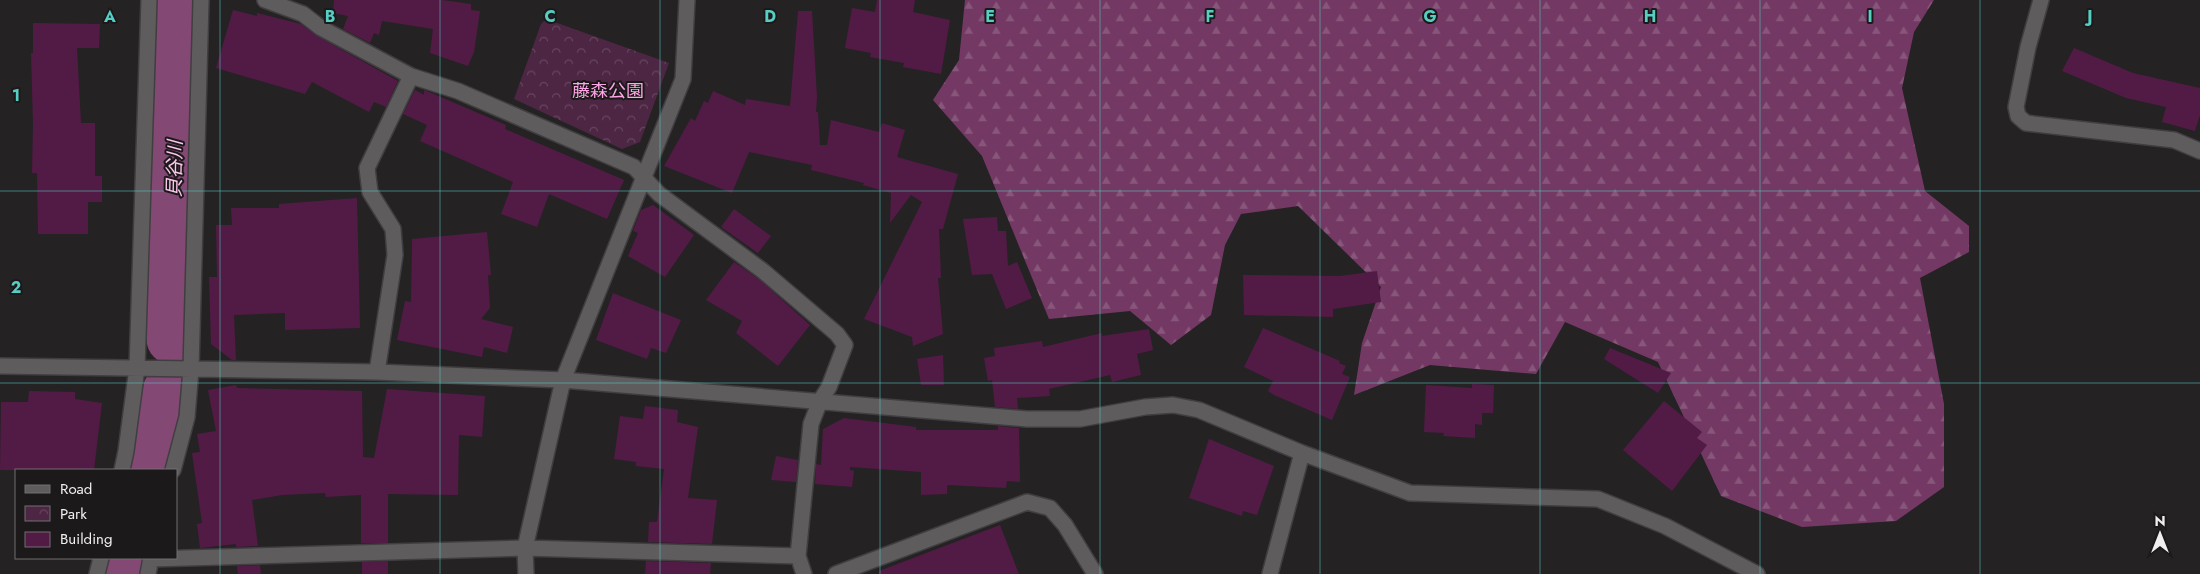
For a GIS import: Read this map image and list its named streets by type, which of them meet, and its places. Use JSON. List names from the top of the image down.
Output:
{
  "water": ["貝谷川"],
  "parks": ["藤森公園"],
  "legend": ["Road", "Park", "Building"],
  "north": "top",
  "grid": {
    "columns": [
      "A",
      "B",
      "C",
      "D",
      "E",
      "F",
      "G",
      "H",
      "I",
      "J"
    ],
    "rows": ["1", "2"]
  }
}
